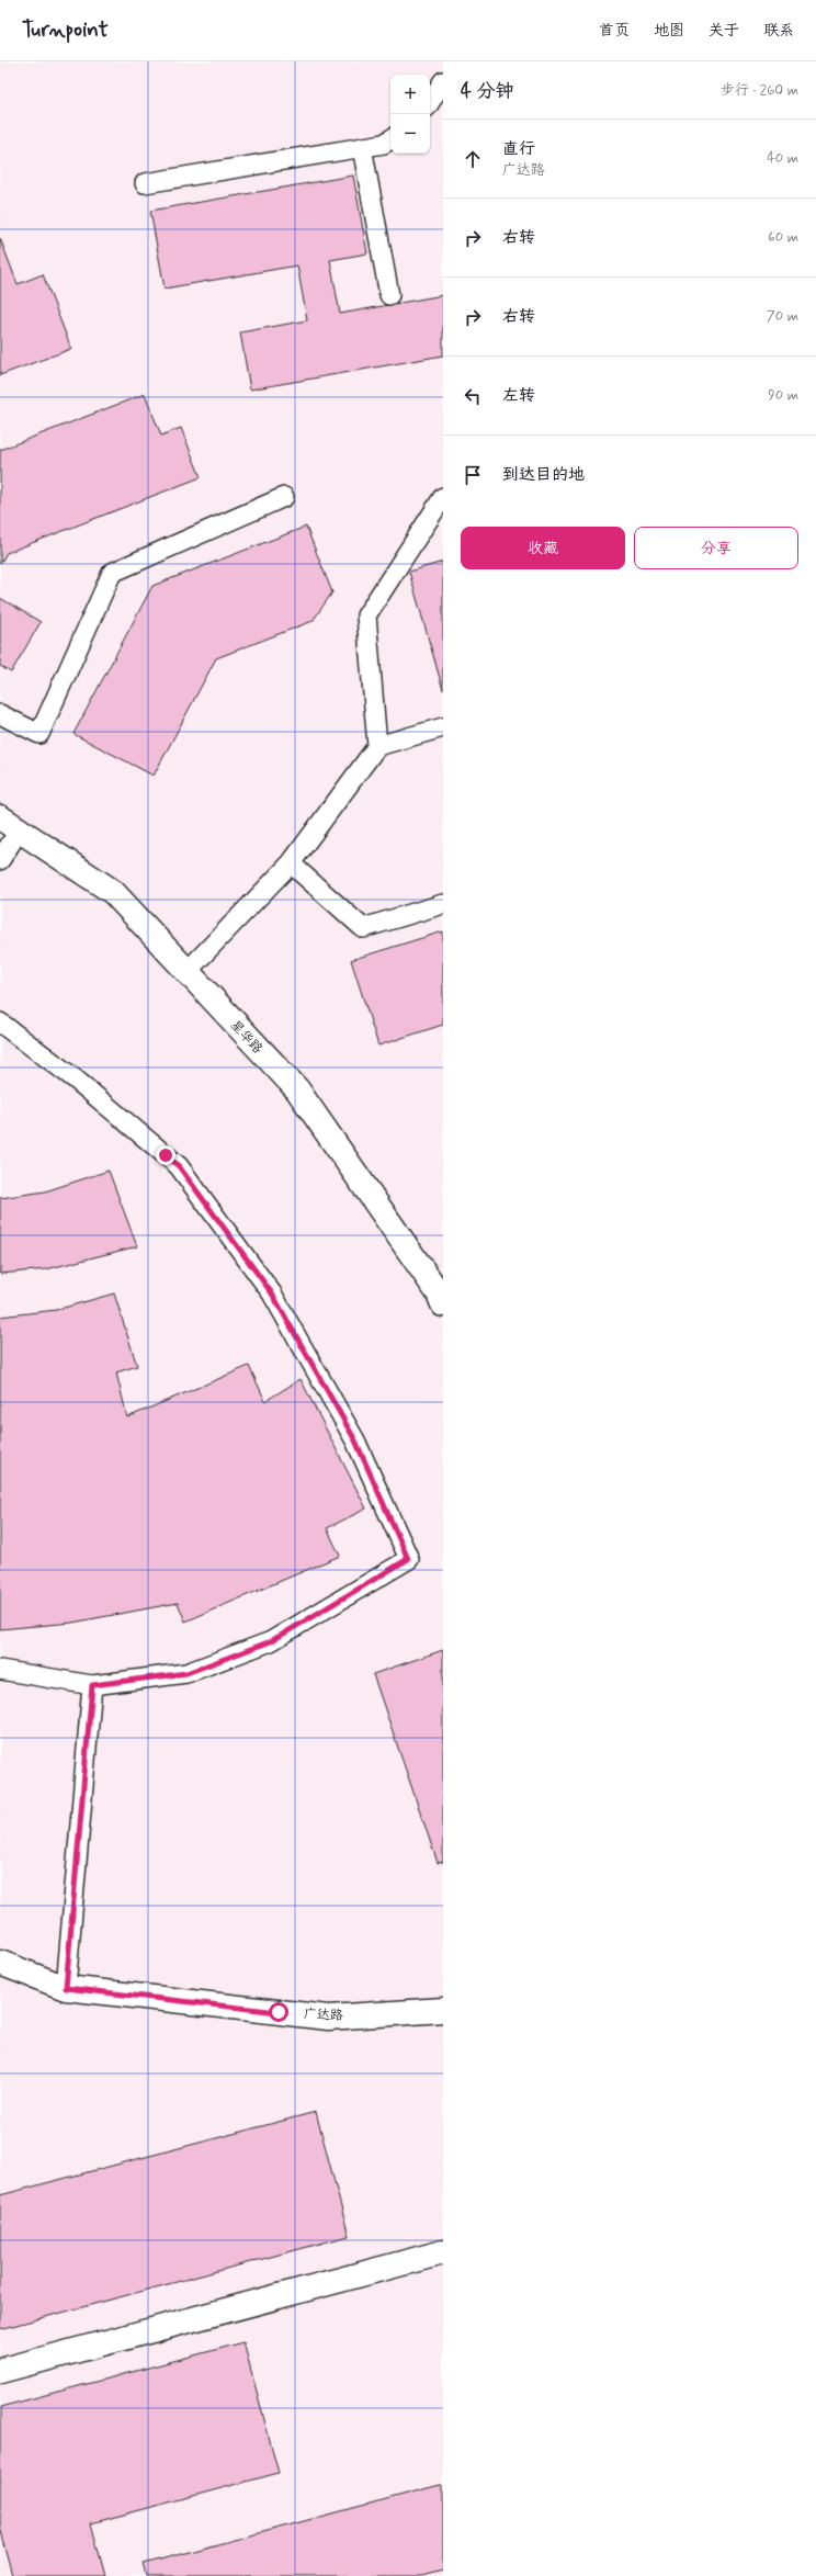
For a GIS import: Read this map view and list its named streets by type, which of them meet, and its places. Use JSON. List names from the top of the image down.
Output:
{
  "streets": {
    "street": ["星华路", "广达路"]
  },
  "page": {
    "header": "Turnpoint",
    "nav": [
      "首页",
      "地图",
      "关于",
      "联系"
    ],
    "heading": ["4 分钟", "步行 · 260 m"],
    "map_buttons": ["+", "−"],
    "list": [
      ["直行", "广达路", "40 m"],
      ["右转", "60 m"],
      ["右转", "70 m"],
      ["左转", "90 m"],
      "到达目的地"
    ],
    "buttons": ["收藏", "分享"]
  }
}
